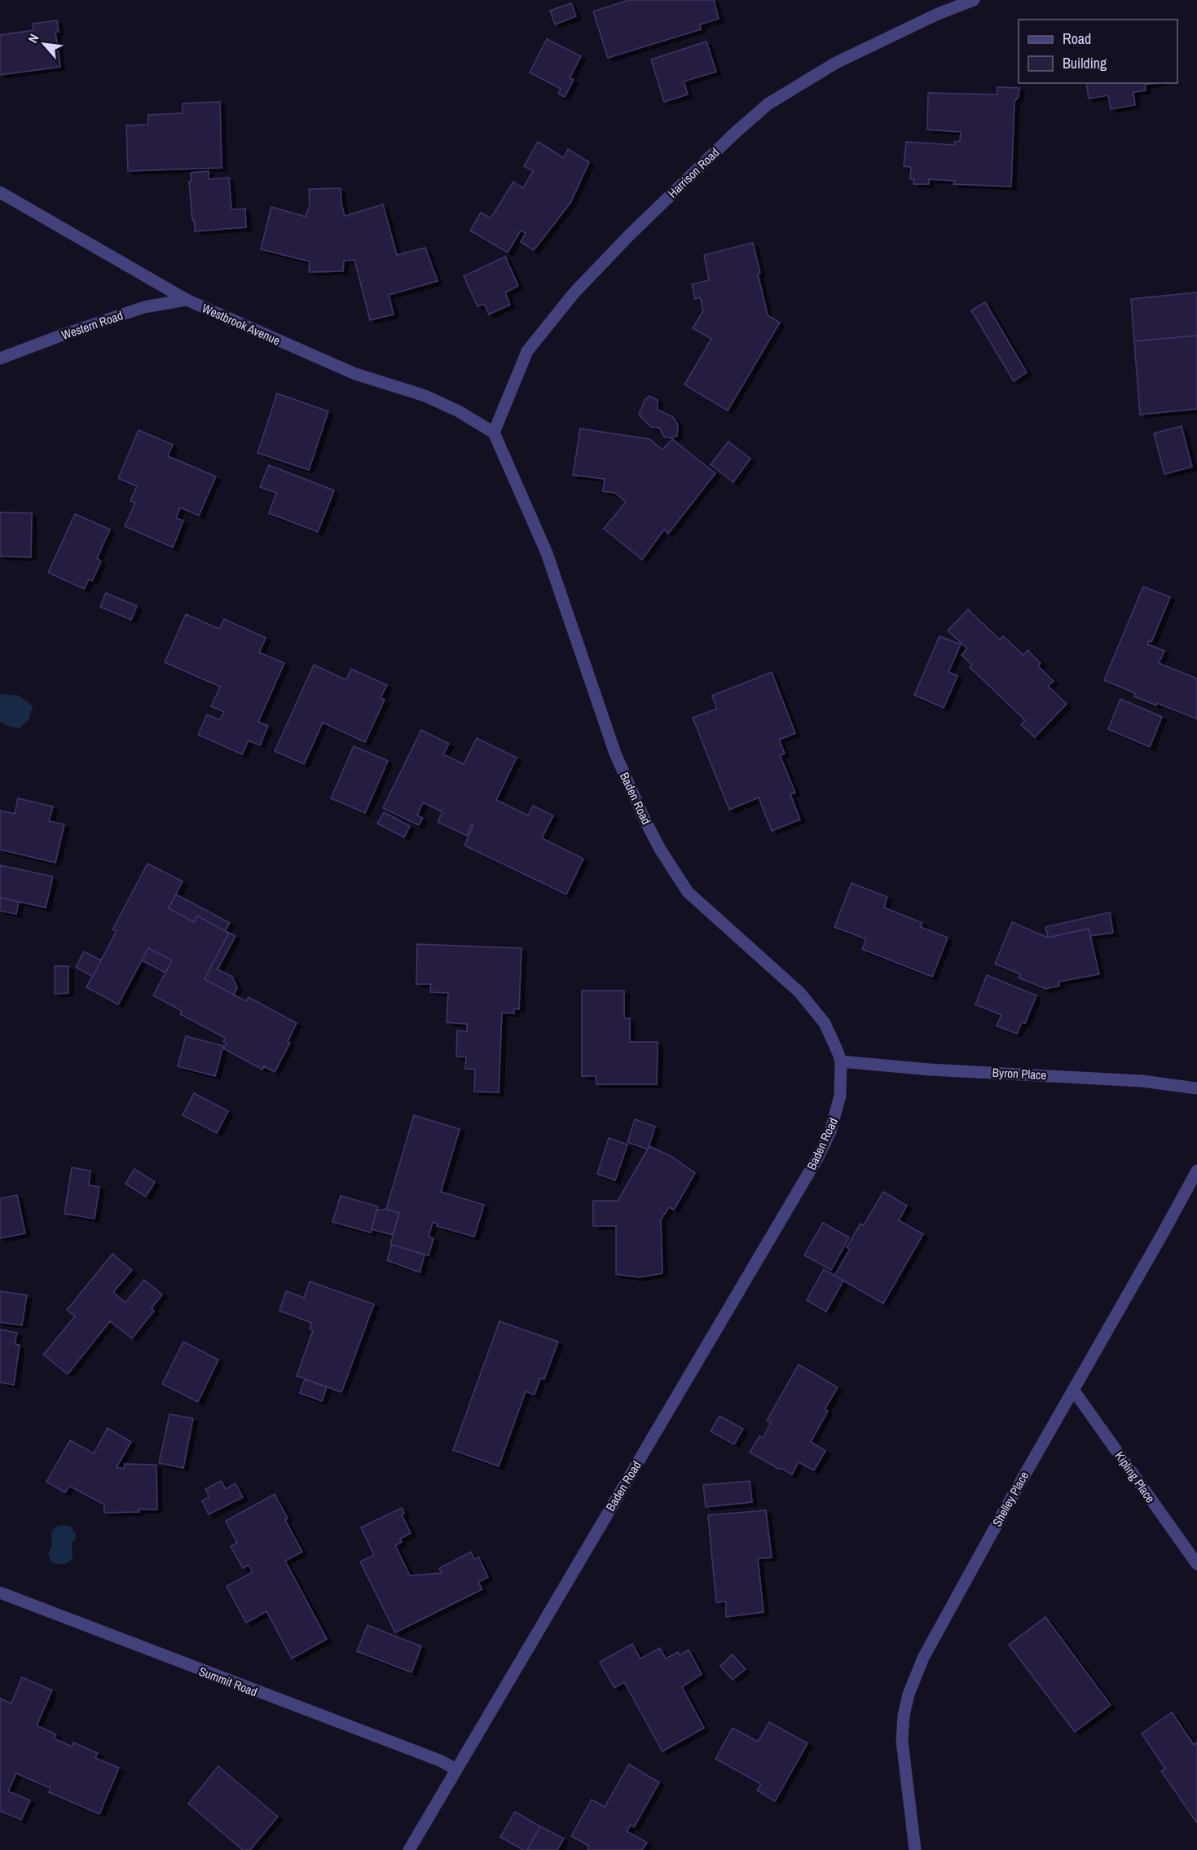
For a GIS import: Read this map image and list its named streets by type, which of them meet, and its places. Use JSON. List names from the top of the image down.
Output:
{
  "streets": {
    "street": [
      "Harrison Road",
      "Westbrook Avenue",
      "Western Road",
      "Baden Road",
      "Byron Place",
      "Kipling Place",
      "Shelley Place",
      "Summit Road"
    ]
  },
  "crossings": [
    ["Harrison Road", "Westbrook Avenue"],
    ["Harrison Road", "Baden Road"],
    ["Westbrook Avenue", "Western Road"],
    ["Westbrook Avenue", "Baden Road"],
    ["Baden Road", "Byron Place"],
    ["Baden Road", "Summit Road"],
    ["Kipling Place", "Shelley Place"]
  ],
  "legend": ["Road", "Building"],
  "north": "top left"
}
